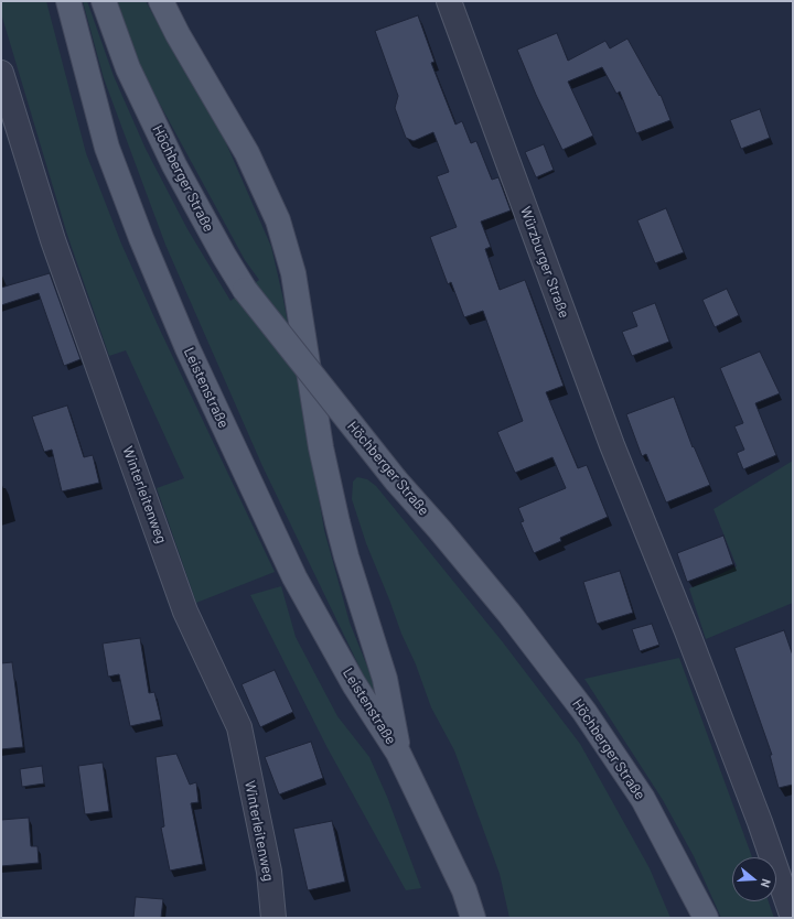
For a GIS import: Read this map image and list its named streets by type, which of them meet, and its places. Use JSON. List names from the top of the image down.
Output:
{
  "streets": {
    "main road": ["Höchberger Straße", "Leistenstraße"],
    "street": ["Würzburger Straße", "Winterleitenweg"]
  },
  "north": "right"
}
